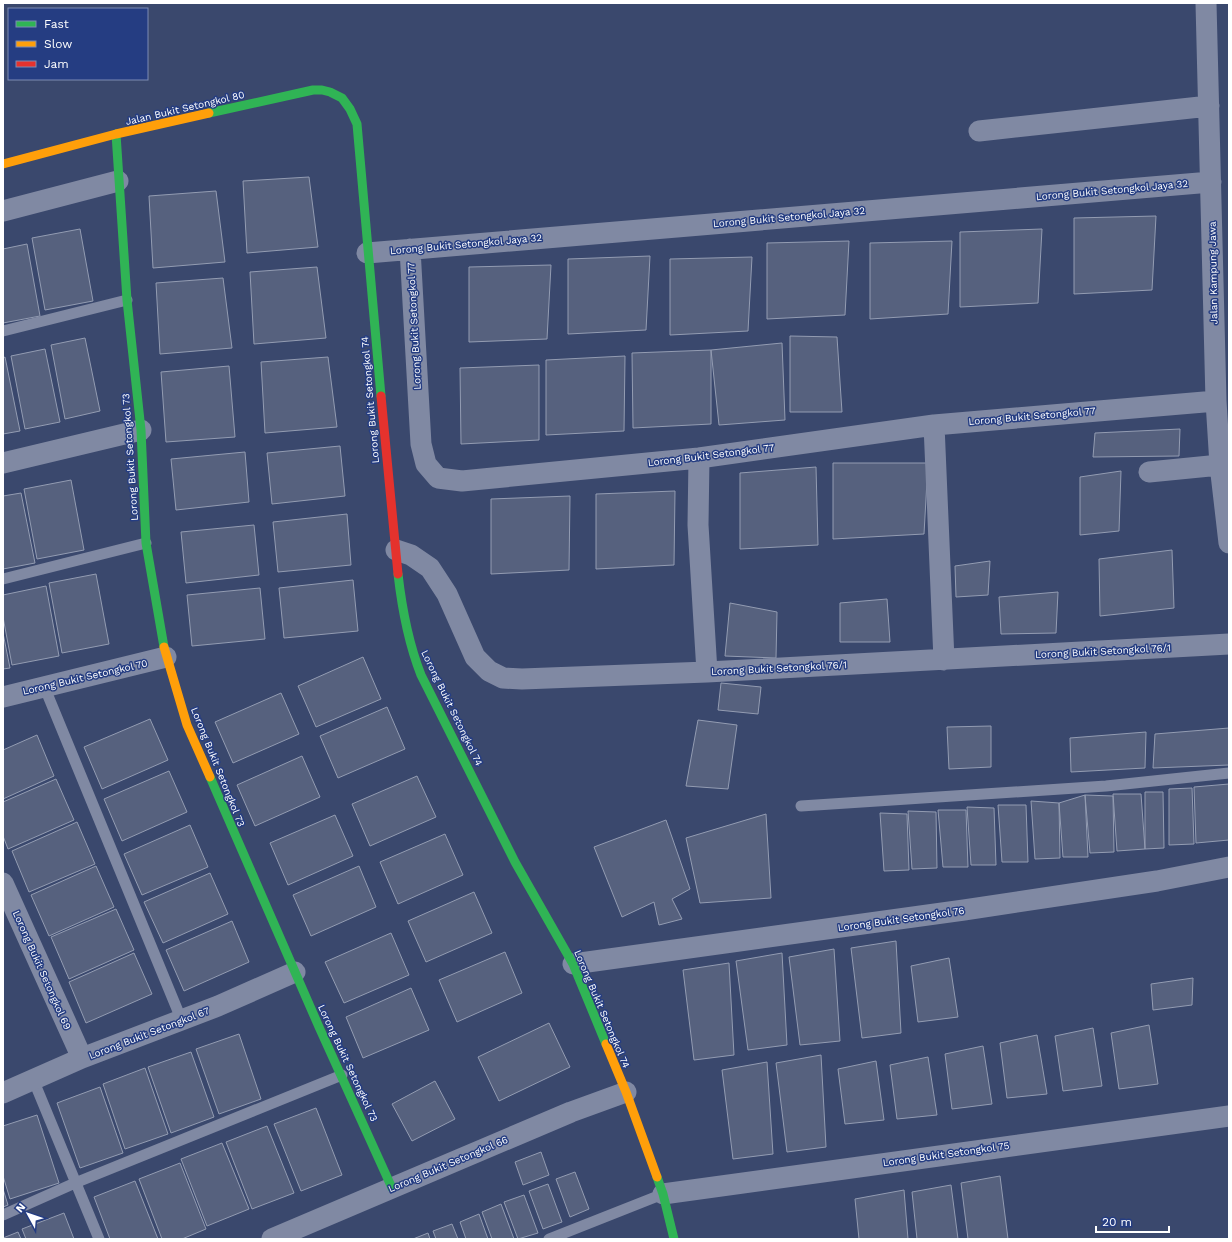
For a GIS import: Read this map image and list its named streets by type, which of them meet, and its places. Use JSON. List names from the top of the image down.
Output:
{
  "streets": {
    "street": [
      "Jalan Bukit Setongkol 80",
      "Lorong Bukit Setongkol Jaya 32",
      "Jalan Kampung Jawa",
      "Lorong Bukit Setongkol 77",
      "Lorong Bukit Setongkol 74",
      "Lorong Bukit Setongkol 73",
      "Lorong Bukit Setongkol 76/1",
      "Lorong Bukit Setongkol 70",
      "Lorong Bukit Setongkol 76",
      "Lorong Bukit Setongkol 69",
      "Lorong Bukit Setongkol 67",
      "Lorong Bukit Setongkol 75",
      "Lorong Bukit Setongkol 66"
    ]
  },
  "crossings": [
    ["Jalan Bukit Setongkol 80", "Lorong Bukit Setongkol 74"],
    ["Jalan Bukit Setongkol 80", "Lorong Bukit Setongkol 73"],
    ["Lorong Bukit Setongkol Jaya 32", "Jalan Kampung Jawa"],
    ["Lorong Bukit Setongkol Jaya 32", "Lorong Bukit Setongkol 77"],
    ["Lorong Bukit Setongkol Jaya 32", "Lorong Bukit Setongkol 74"],
    ["Jalan Kampung Jawa", "Lorong Bukit Setongkol 77"],
    ["Lorong Bukit Setongkol 74", "Lorong Bukit Setongkol 76/1"],
    ["Lorong Bukit Setongkol 74", "Lorong Bukit Setongkol 76"],
    ["Lorong Bukit Setongkol 74", "Lorong Bukit Setongkol 75"],
    ["Lorong Bukit Setongkol 74", "Lorong Bukit Setongkol 66"],
    ["Lorong Bukit Setongkol 73", "Lorong Bukit Setongkol 70"],
    ["Lorong Bukit Setongkol 73", "Lorong Bukit Setongkol 67"],
    ["Lorong Bukit Setongkol 73", "Lorong Bukit Setongkol 66"],
    ["Lorong Bukit Setongkol 69", "Lorong Bukit Setongkol 67"]
  ],
  "legend": ["Fast", "Slow", "Jam"],
  "scale_bar": "20 m",
  "north": "top left"
}
